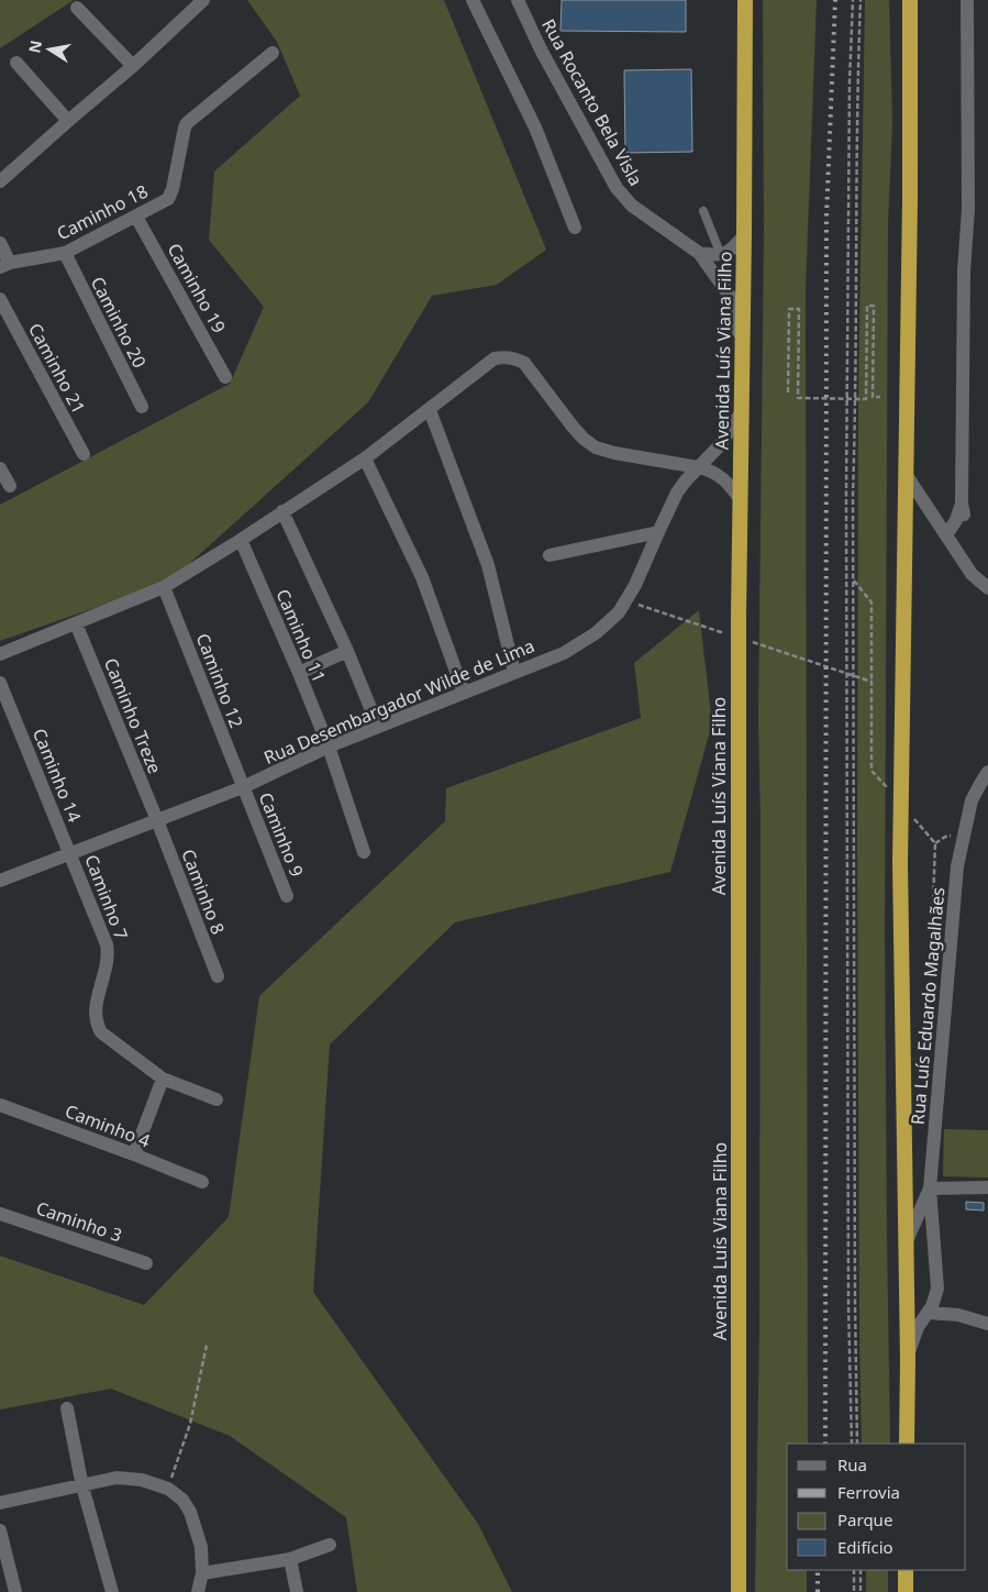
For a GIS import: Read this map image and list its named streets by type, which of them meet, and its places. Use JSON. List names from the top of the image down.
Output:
{
  "streets": {
    "highway": ["Avenida Luís Viana Filho"],
    "street": [
      "Rua Rocanto Bela Visla",
      "Caminho 18",
      "Caminho 19",
      "Caminho 20",
      "Caminho 21",
      "Caminho 11",
      "Caminho 12",
      "Rua Desembargador Wilde de Lima",
      "Caminho Treze",
      "Caminho 14",
      "Caminho 9",
      "Caminho 8",
      "Caminho 7",
      "Rua Luís Eduardo Magalhães",
      "Caminho 4",
      "Caminho 3"
    ]
  },
  "crossings": [
    ["Rua Rocanto Bela Visla", "Avenida Luís Viana Filho"],
    ["Caminho 18", "Caminho 19"],
    ["Caminho 18", "Caminho 20"],
    ["Avenida Luís Viana Filho", "Rua Desembargador Wilde de Lima"],
    ["Caminho 11", "Rua Desembargador Wilde de Lima"],
    ["Caminho 12", "Rua Desembargador Wilde de Lima"],
    ["Caminho 12", "Caminho 9"],
    ["Rua Desembargador Wilde de Lima", "Caminho Treze"],
    ["Rua Desembargador Wilde de Lima", "Caminho 14"],
    ["Rua Desembargador Wilde de Lima", "Caminho 9"],
    ["Rua Desembargador Wilde de Lima", "Caminho 8"],
    ["Rua Desembargador Wilde de Lima", "Caminho 7"],
    ["Caminho Treze", "Caminho 8"],
    ["Caminho 14", "Caminho 7"]
  ],
  "legend": [
    "Rua",
    "Ferrovia",
    "Parque",
    "Edifício"
  ],
  "north": "left"
}
